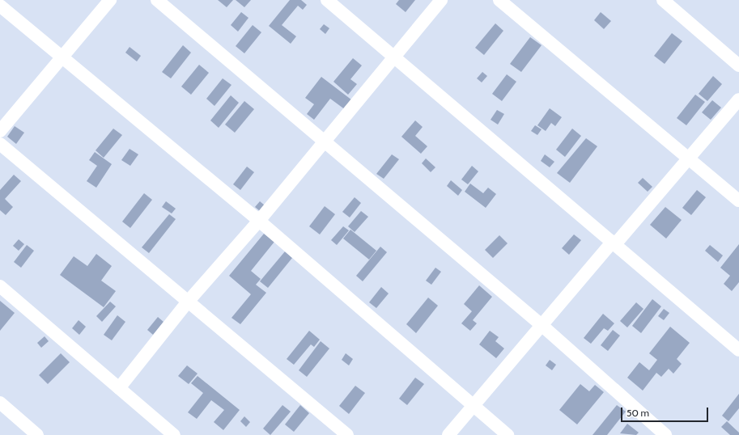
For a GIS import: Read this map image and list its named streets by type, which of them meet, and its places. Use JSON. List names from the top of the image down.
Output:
{
  "scale_bar": "50 m"
}
